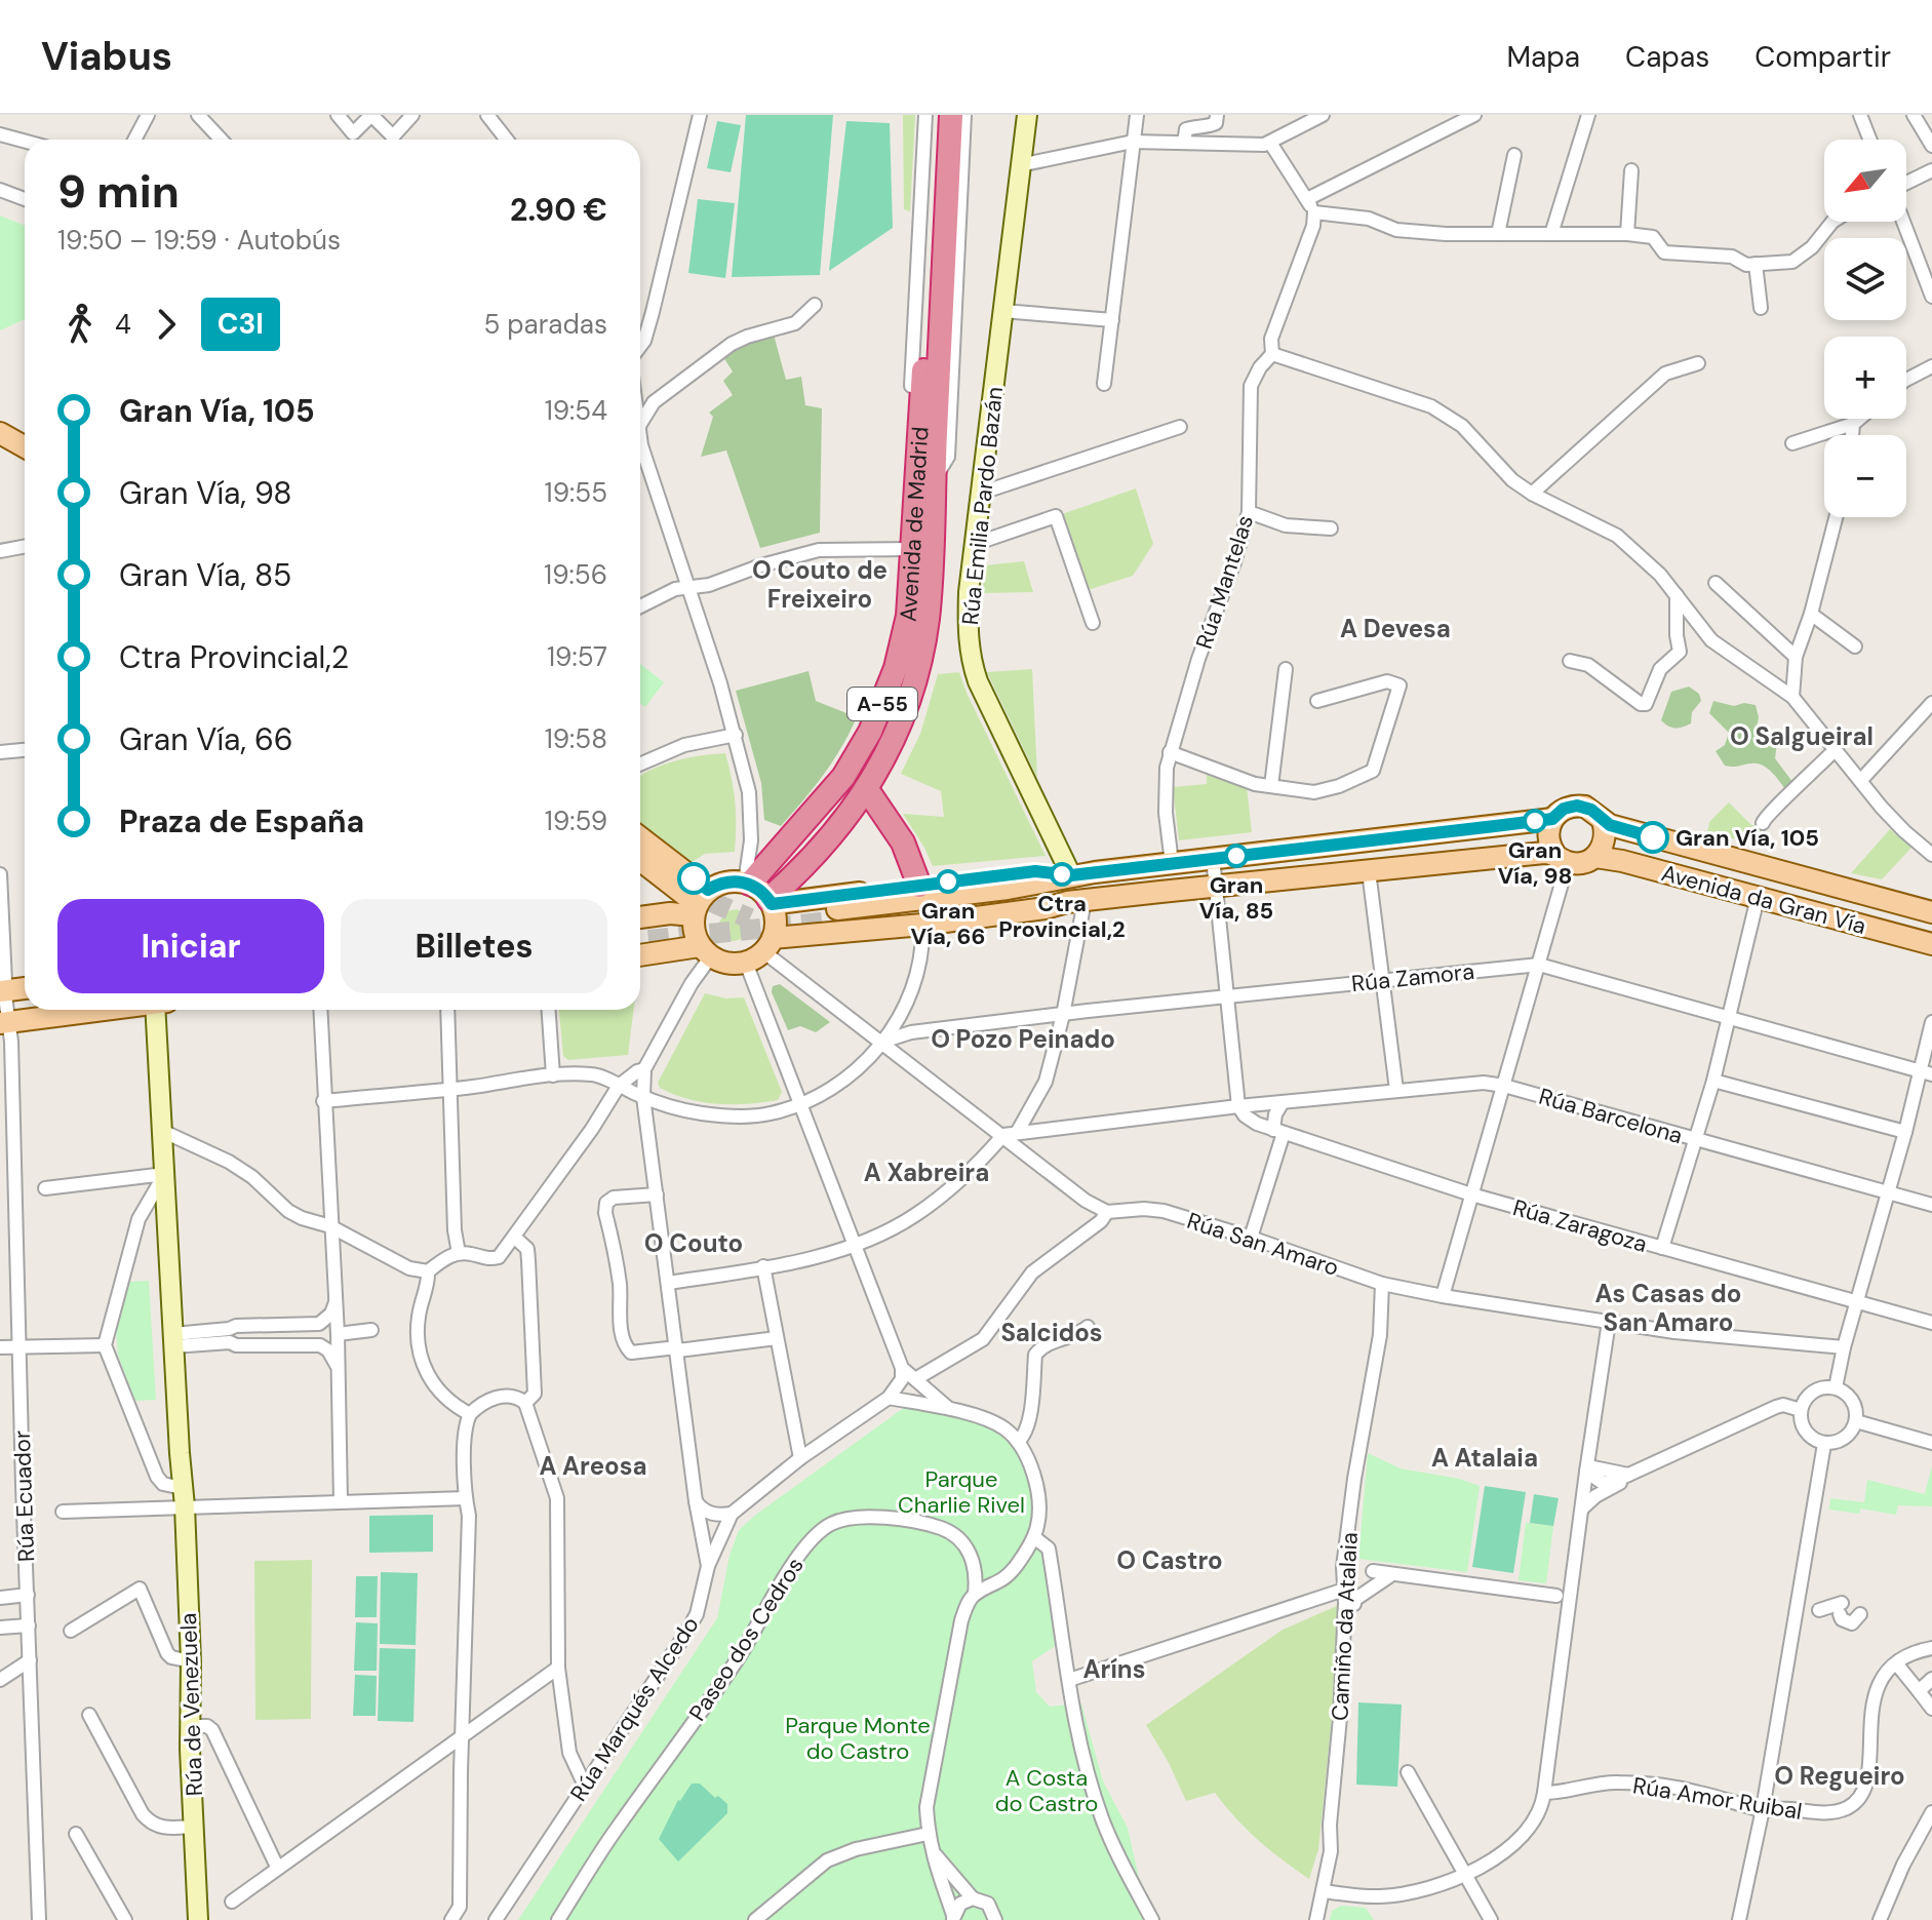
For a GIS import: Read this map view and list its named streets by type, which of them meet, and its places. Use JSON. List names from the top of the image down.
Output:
{
  "streets": {
    "highway": ["Avenida de Madrid", "A-55"],
    "main road": ["Rúa Emilia Pardo Bazán", "Avenida da Gran Vía", "Rúa de Venezuela"],
    "street": [
      "Rúa Mantelas",
      "Rúa Zamora",
      "Rúa Barcelona",
      "Rúa Zaragoza",
      "Rúa San Amaro",
      "Rúa Ecuador",
      "Camiño da Atalaia",
      "Paseo dos Cedros",
      "Rúa Marqués Alcedo",
      "Rúa Amor Ruibal"
    ]
  },
  "crossings": [
    ["Rúa Emilia Pardo Bazán", "Avenida da Gran Vía"],
    ["Avenida de Madrid", "Avenida da Gran Vía"],
    ["Rúa Mantelas", "Avenida da Gran Vía"],
    ["Rúa Barcelona", "Rúa Zaragoza"],
    ["Rúa San Amaro", "Camiño da Atalaia"]
  ],
  "districts": [
    "O Couto de Freixeiro",
    "A Devesa",
    "O Salgueiral",
    "O Pozo Peinado",
    "A Xabreira",
    "O Couto",
    "As Casas do San Amaro",
    "Salcidos",
    "A Atalaia",
    "A Areosa",
    "O Castro",
    "Aríns",
    "O Regueiro"
  ],
  "parks": ["Parque Charlie Rivel", "Parque Monte do Castro", "A Costa do Castro"],
  "places": [
    "Gran Vía, 98",
    "Gran Vía, 105",
    "Gran Vía, 85",
    "Ctra Provincial,2",
    "Gran Vía, 66"
  ],
  "lines": ["bus line C3I"],
  "north": "bottom left",
  "page": {
    "header": "Viabus",
    "nav": ["Mapa", "Capas", "Compartir"],
    "map_buttons": ["+", "−"],
    "heading": ["9 min", "19:50 – 19:59 · Autobús", "2.90 €"],
    "legs": ["4", "C3I", "5 paradas"],
    "list": [
      {
        "name": "Gran Vía, 105",
        "value": "19:54"
      },
      {
        "name": "Gran Vía, 98",
        "value": "19:55"
      },
      {
        "name": "Gran Vía, 85",
        "value": "19:56"
      },
      {
        "name": "Ctra Provincial,2",
        "value": "19:57"
      },
      {
        "name": "Gran Vía, 66",
        "value": "19:58"
      },
      {
        "name": "Praza de España",
        "value": "19:59"
      }
    ],
    "buttons": ["Iniciar", "Billetes"]
  }
}
